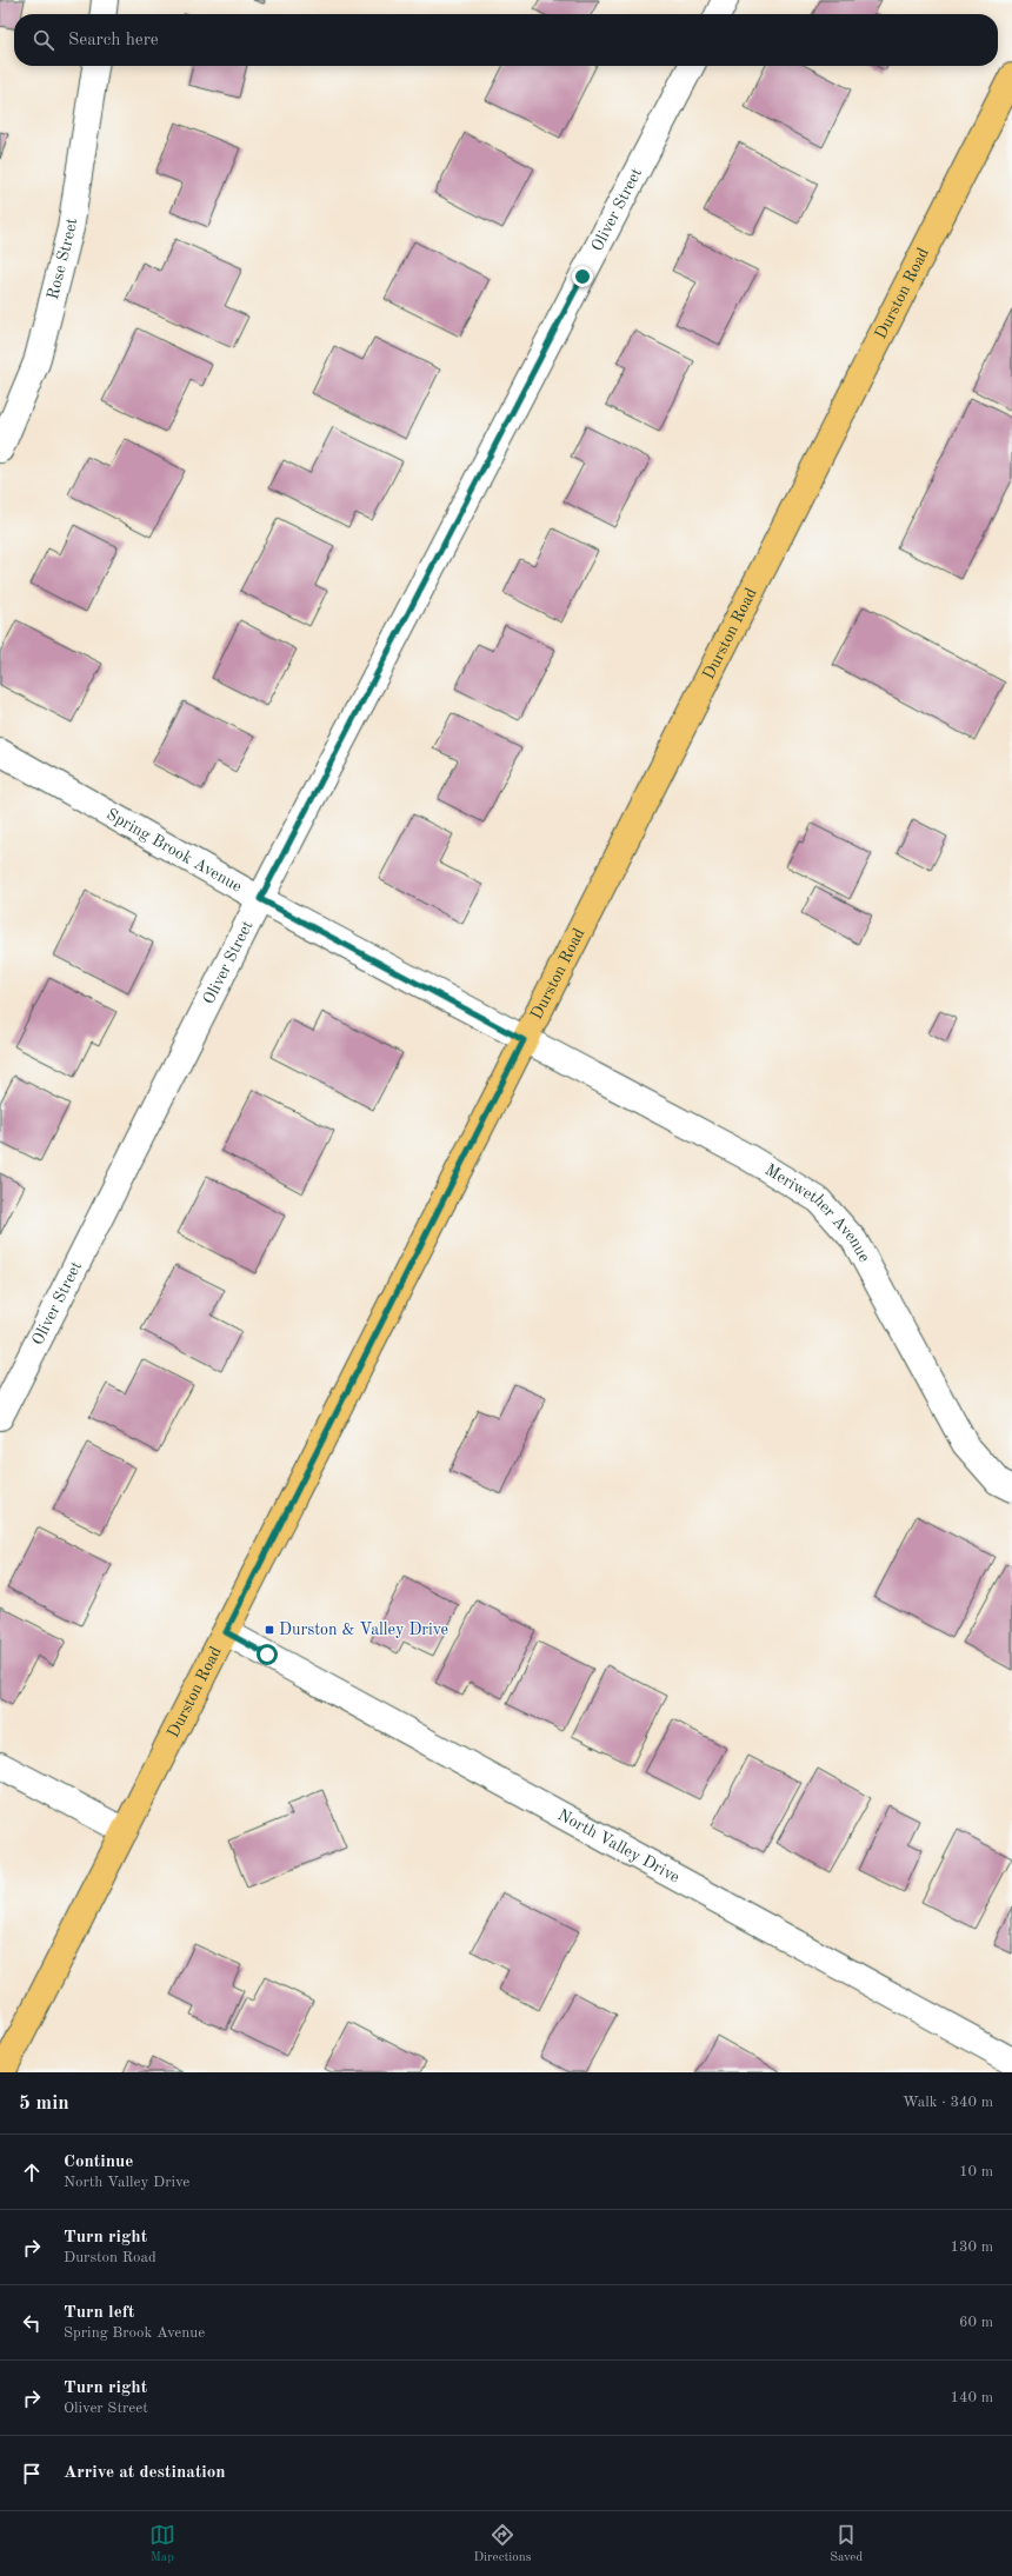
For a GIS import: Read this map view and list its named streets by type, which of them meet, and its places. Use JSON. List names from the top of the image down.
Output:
{
  "streets": {
    "main road": ["Durston Road"],
    "street": [
      "Oliver Street",
      "Rose Street",
      "Spring Brook Avenue",
      "Meriwether Avenue",
      "North Valley Drive"
    ]
  },
  "crossings": [
    ["Oliver Street", "Spring Brook Avenue"],
    ["Durston Road", "Spring Brook Avenue"],
    ["Durston Road", "Meriwether Avenue"],
    ["Durston Road", "North Valley Drive"],
    ["Spring Brook Avenue", "Meriwether Avenue"]
  ],
  "places": {
    "transit": ["Durston & Valley Drive"]
  },
  "page": {
    "search": "Search here",
    "heading": ["5 min", "Walk · 340 m"],
    "list": [
      ["Continue", "North Valley Drive", "10 m"],
      ["Turn right", "Durston Road", "130 m"],
      ["Turn left", "Spring Brook Avenue", "60 m"],
      ["Turn right", "Oliver Street", "140 m"],
      "Arrive at destination"
    ],
    "nav": ["Map", "Directions", "Saved"]
  }
}
